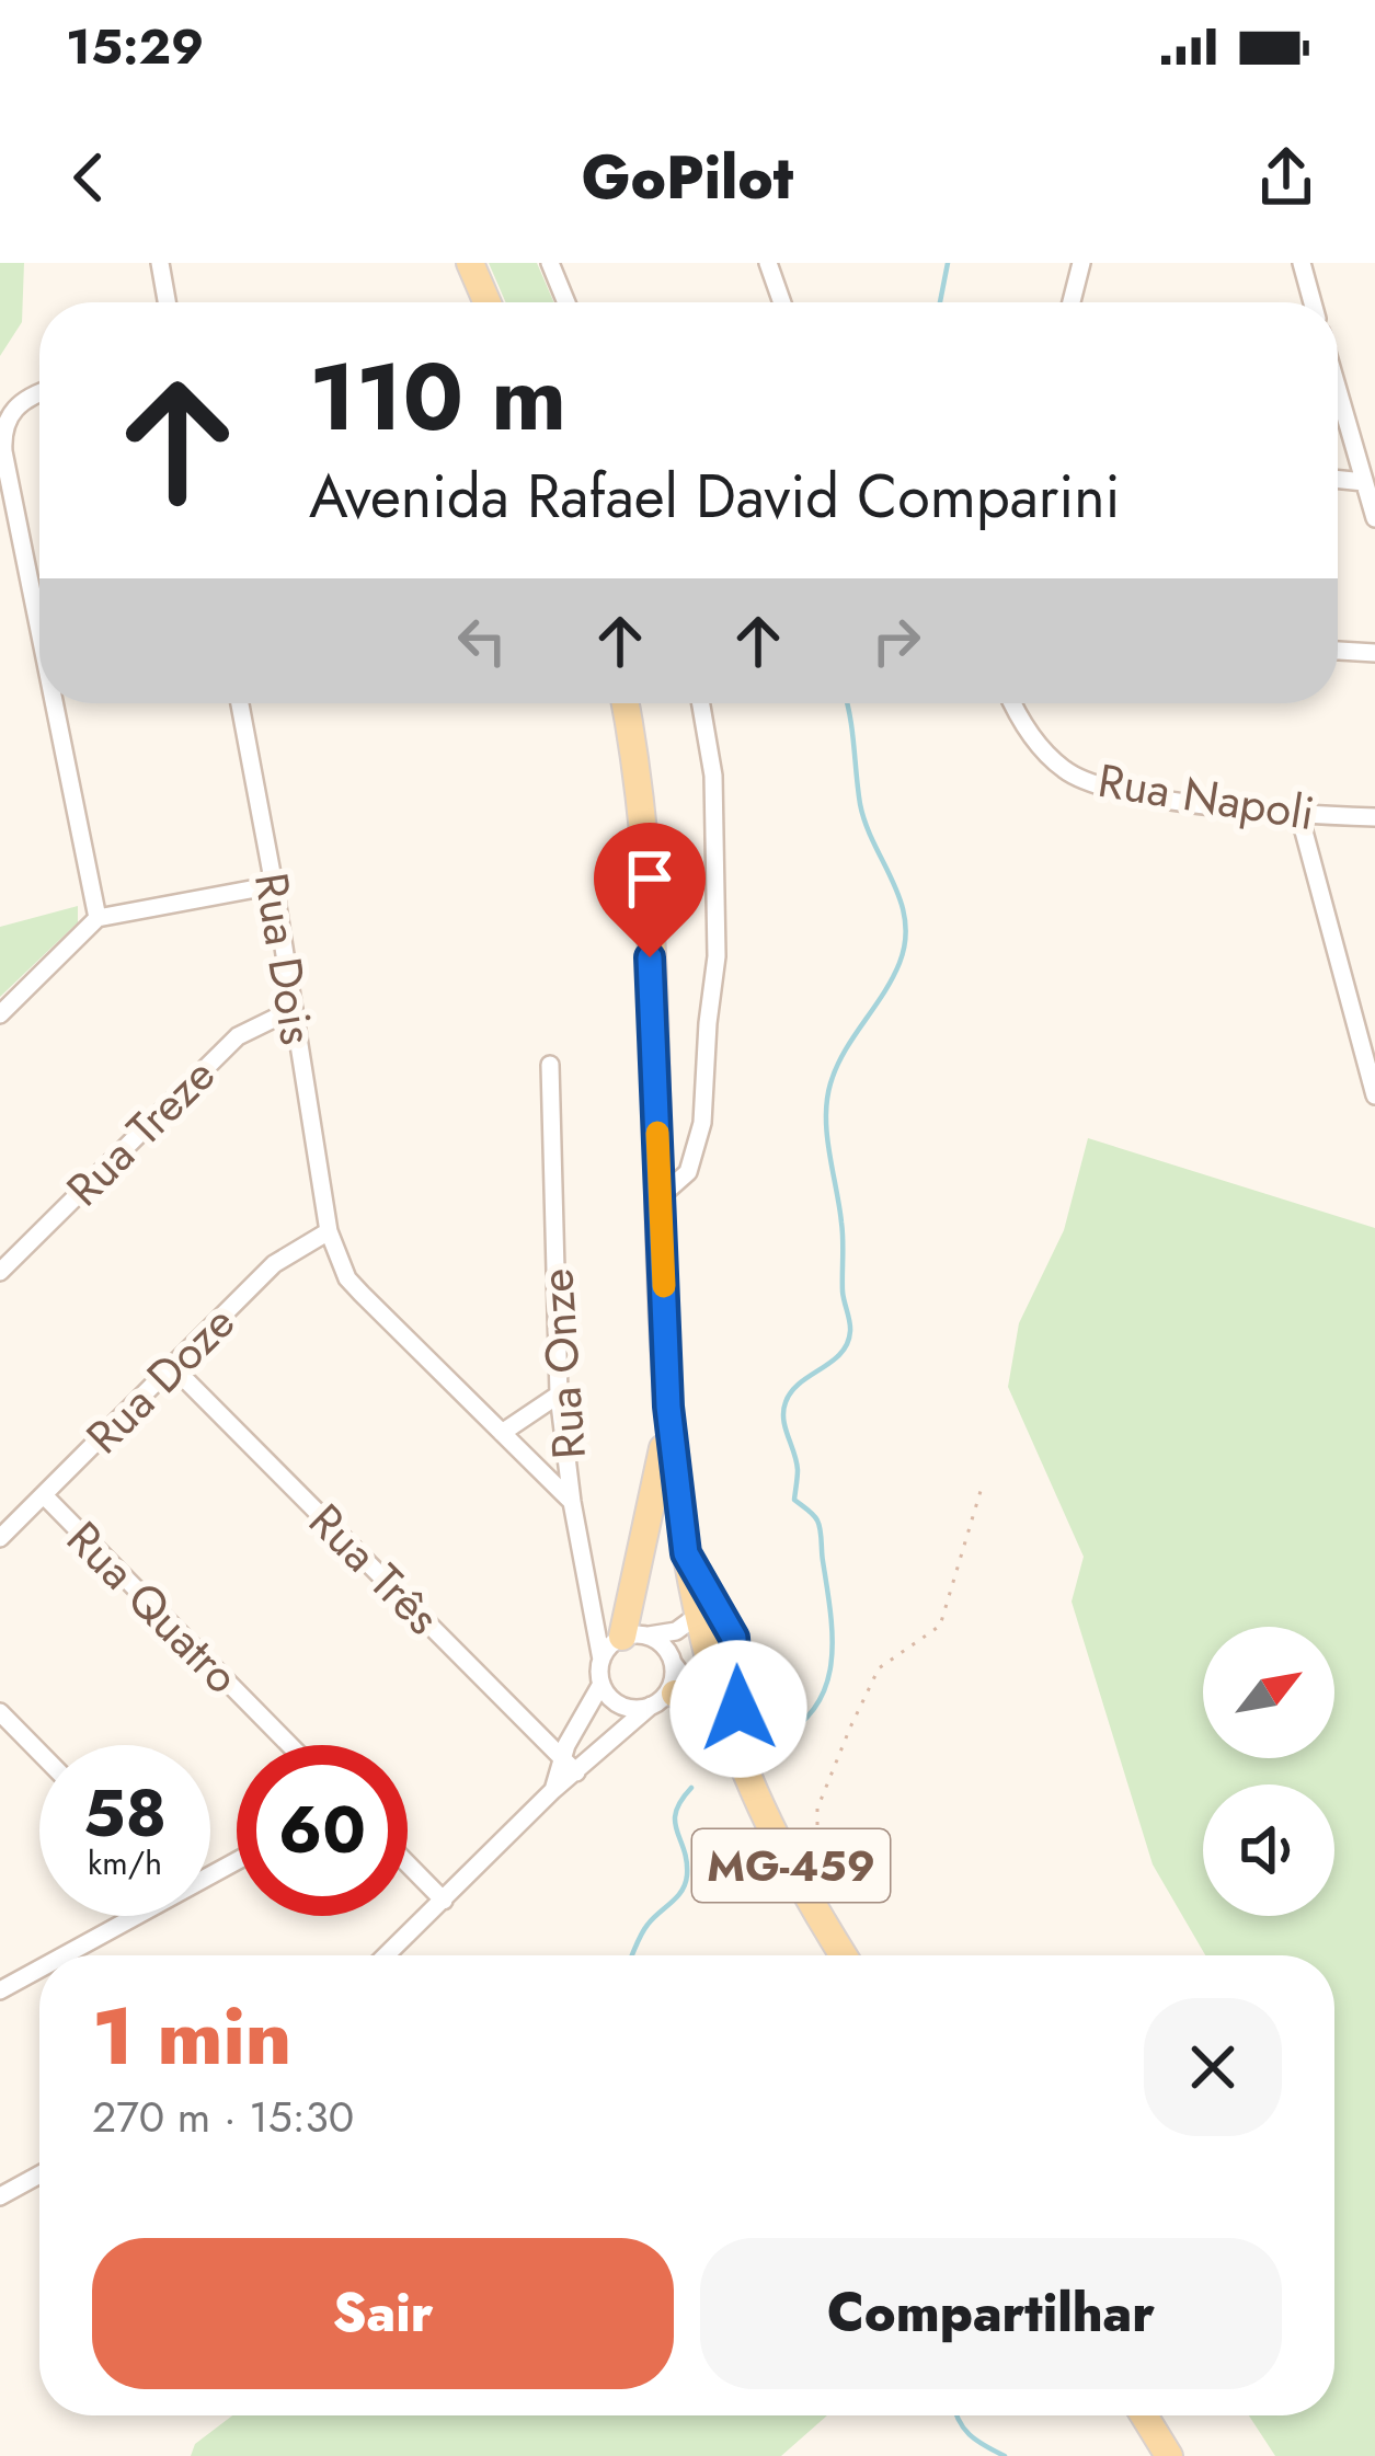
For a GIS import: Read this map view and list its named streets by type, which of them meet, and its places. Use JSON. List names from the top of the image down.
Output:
{
  "streets": {
    "main road": ["MG-459"],
    "street": [
      "Rua Napoli",
      "Rua Dois",
      "Rua Treze",
      "Rua Onze",
      "Rua Doze",
      "Rua Três",
      "Rua Quatro"
    ]
  },
  "crossings": [
    ["Rua Dois", "Rua Treze"],
    ["Rua Dois", "Rua Onze"],
    ["Rua Dois", "Rua Doze"],
    ["Rua Doze", "Rua Três"],
    ["Rua Doze", "Rua Quatro"]
  ],
  "north": "top right",
  "page": {
    "status": "15:29",
    "header": "GoPilot",
    "turn": ["110 m", "Avenida Rafael David Comparini"],
    "speed": "58 km/h",
    "limit": "60",
    "heading": ["1 min", "270 m · 15:30"],
    "buttons": ["Sair", "Compartilhar"]
  }
}
